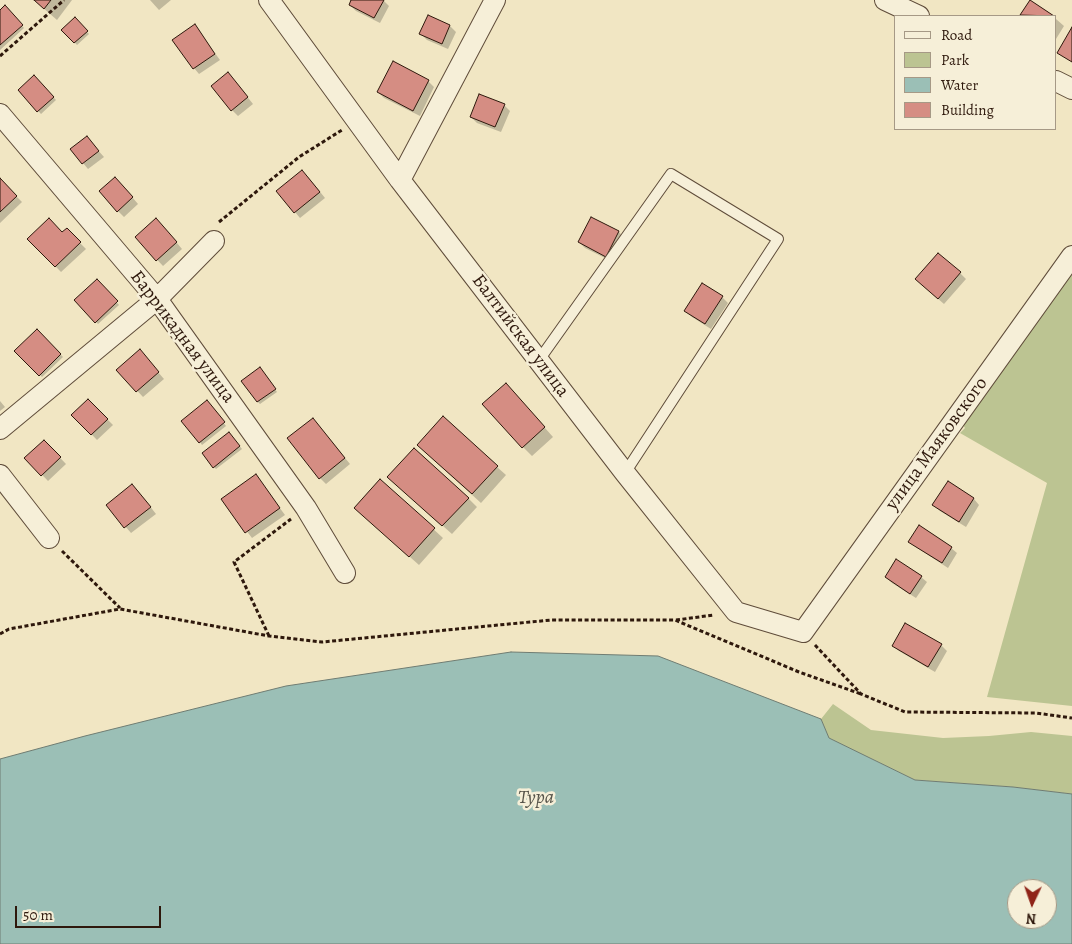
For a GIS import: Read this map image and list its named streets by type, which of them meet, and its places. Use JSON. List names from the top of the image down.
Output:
{
  "streets": {
    "street": ["Балтийская улица", "Баррикадная улица", "улица Маяковского"]
  },
  "water": ["Тура"],
  "legend": [
    "Road",
    "Park",
    "Water",
    "Building"
  ],
  "scale_bar": "50 m",
  "north": "bottom"
}
